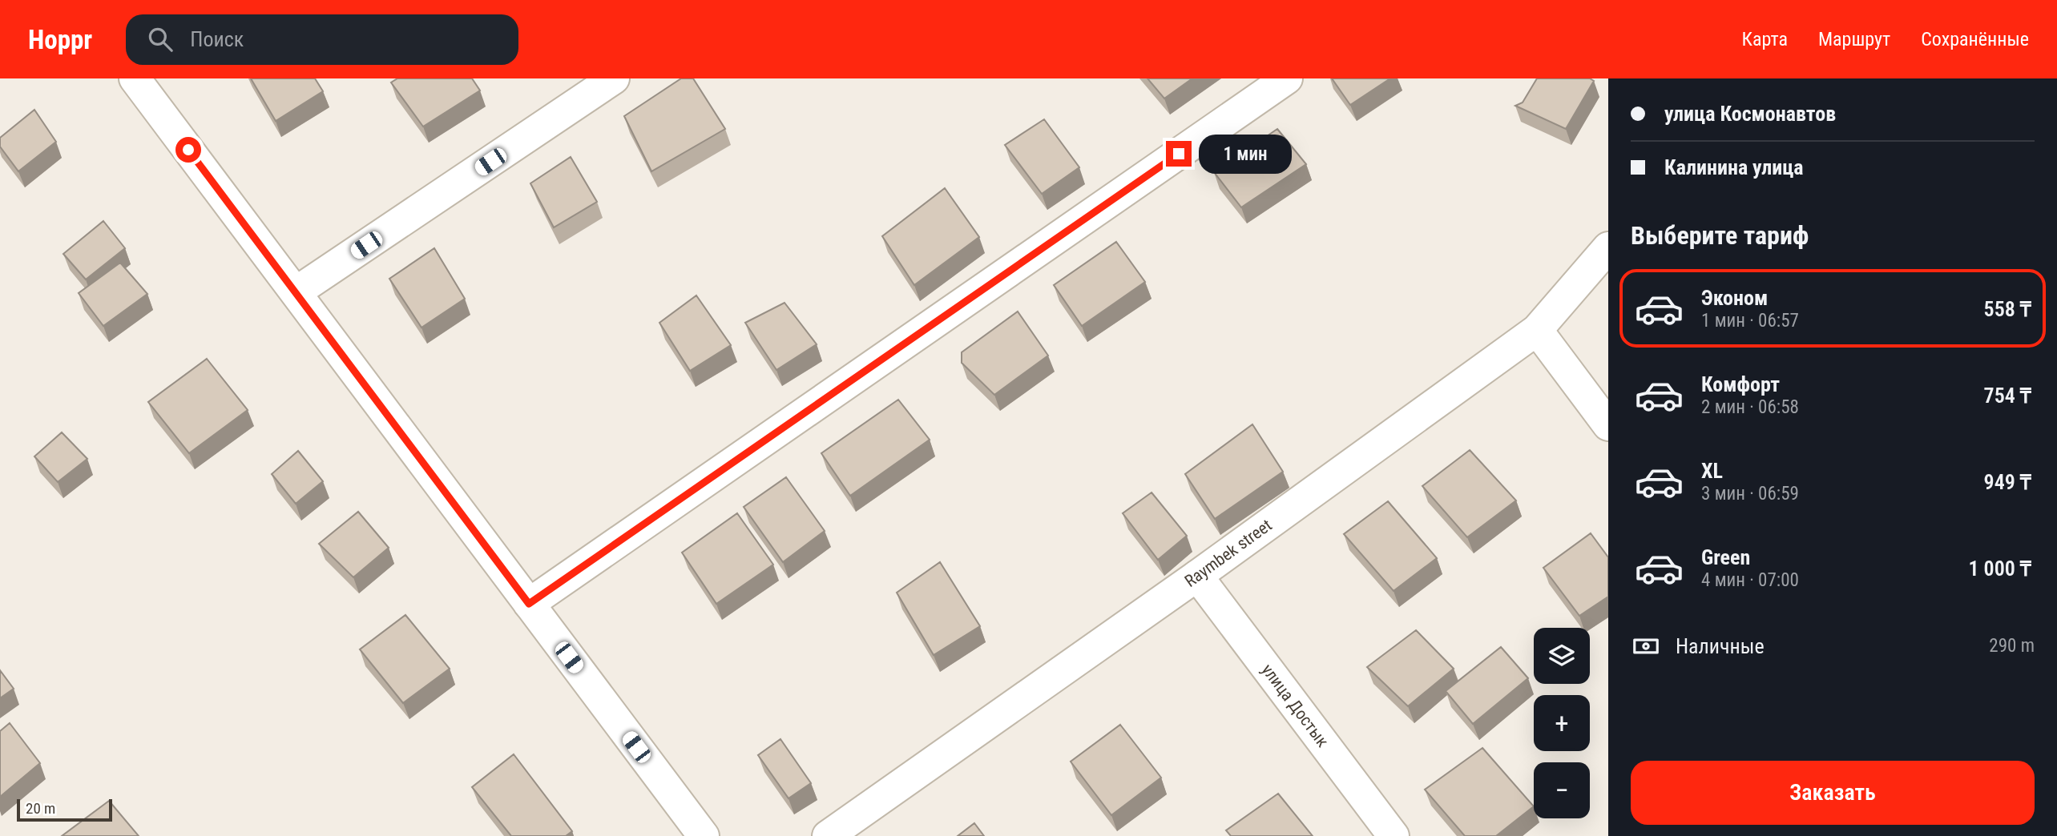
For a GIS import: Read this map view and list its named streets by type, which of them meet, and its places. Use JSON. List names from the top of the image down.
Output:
{
  "streets": {
    "street": ["Raymbek street", "улица Достык"]
  },
  "crossings": [
    ["Raymbek street", "улица Достык"]
  ],
  "scale_bar": "20 m",
  "page": {
    "header": "Hoppr",
    "search": "Поиск",
    "nav": ["Карта", "Маршрут", "Сохранённые"],
    "banner": ["улица Космонавтов", "Калинина улица"],
    "bubble": "1 мин",
    "heading": "Выберите тариф",
    "list": [
      {
        "name": "Эконом",
        "note": "1 мин · 06:57",
        "value": "558 ₸"
      },
      {
        "name": "Комфорт",
        "note": "2 мин · 06:58",
        "value": "754 ₸"
      },
      {
        "name": "XL",
        "note": "3 мин · 06:59",
        "value": "949 ₸"
      },
      {
        "name": "Green",
        "note": "4 мин · 07:00",
        "value": "1 000 ₸"
      }
    ],
    "pay": ["Наличные", "290 m"],
    "map_buttons": ["+", "−"],
    "buttons": "Заказать",
    "scale": "20 m"
  }
}
